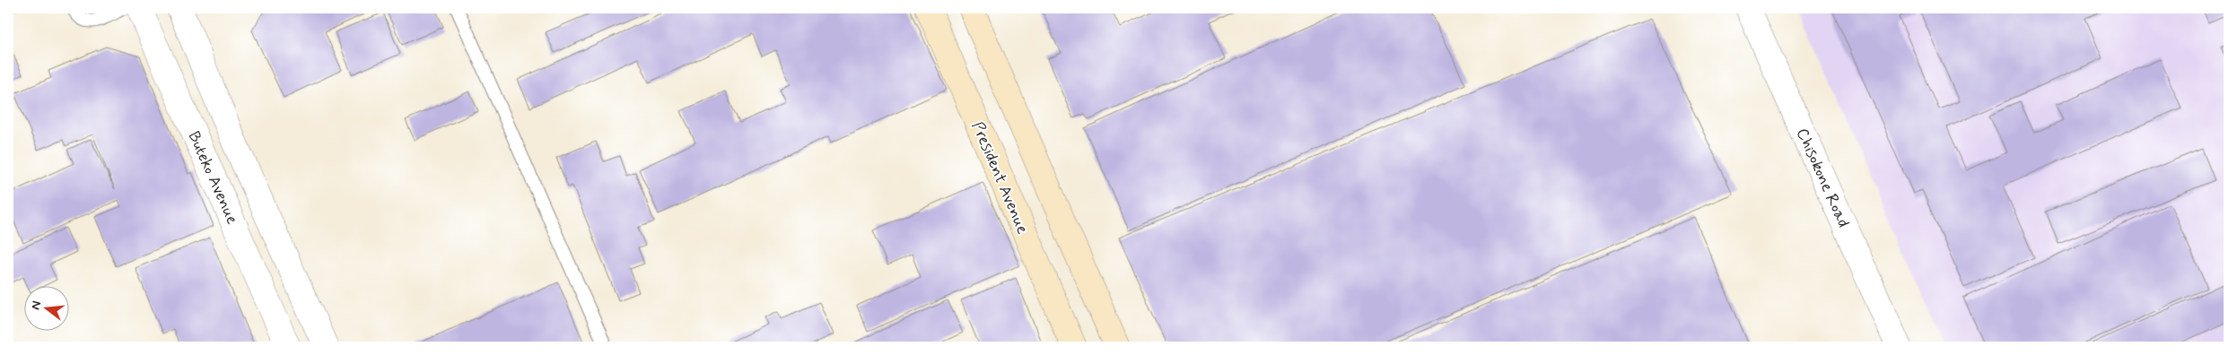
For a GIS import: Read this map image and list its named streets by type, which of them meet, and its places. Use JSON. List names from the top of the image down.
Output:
{
  "streets": {
    "main road": ["President Avenue"],
    "street": ["Buteko Avenue", "Chisokone Road"]
  },
  "north": "left"
}
